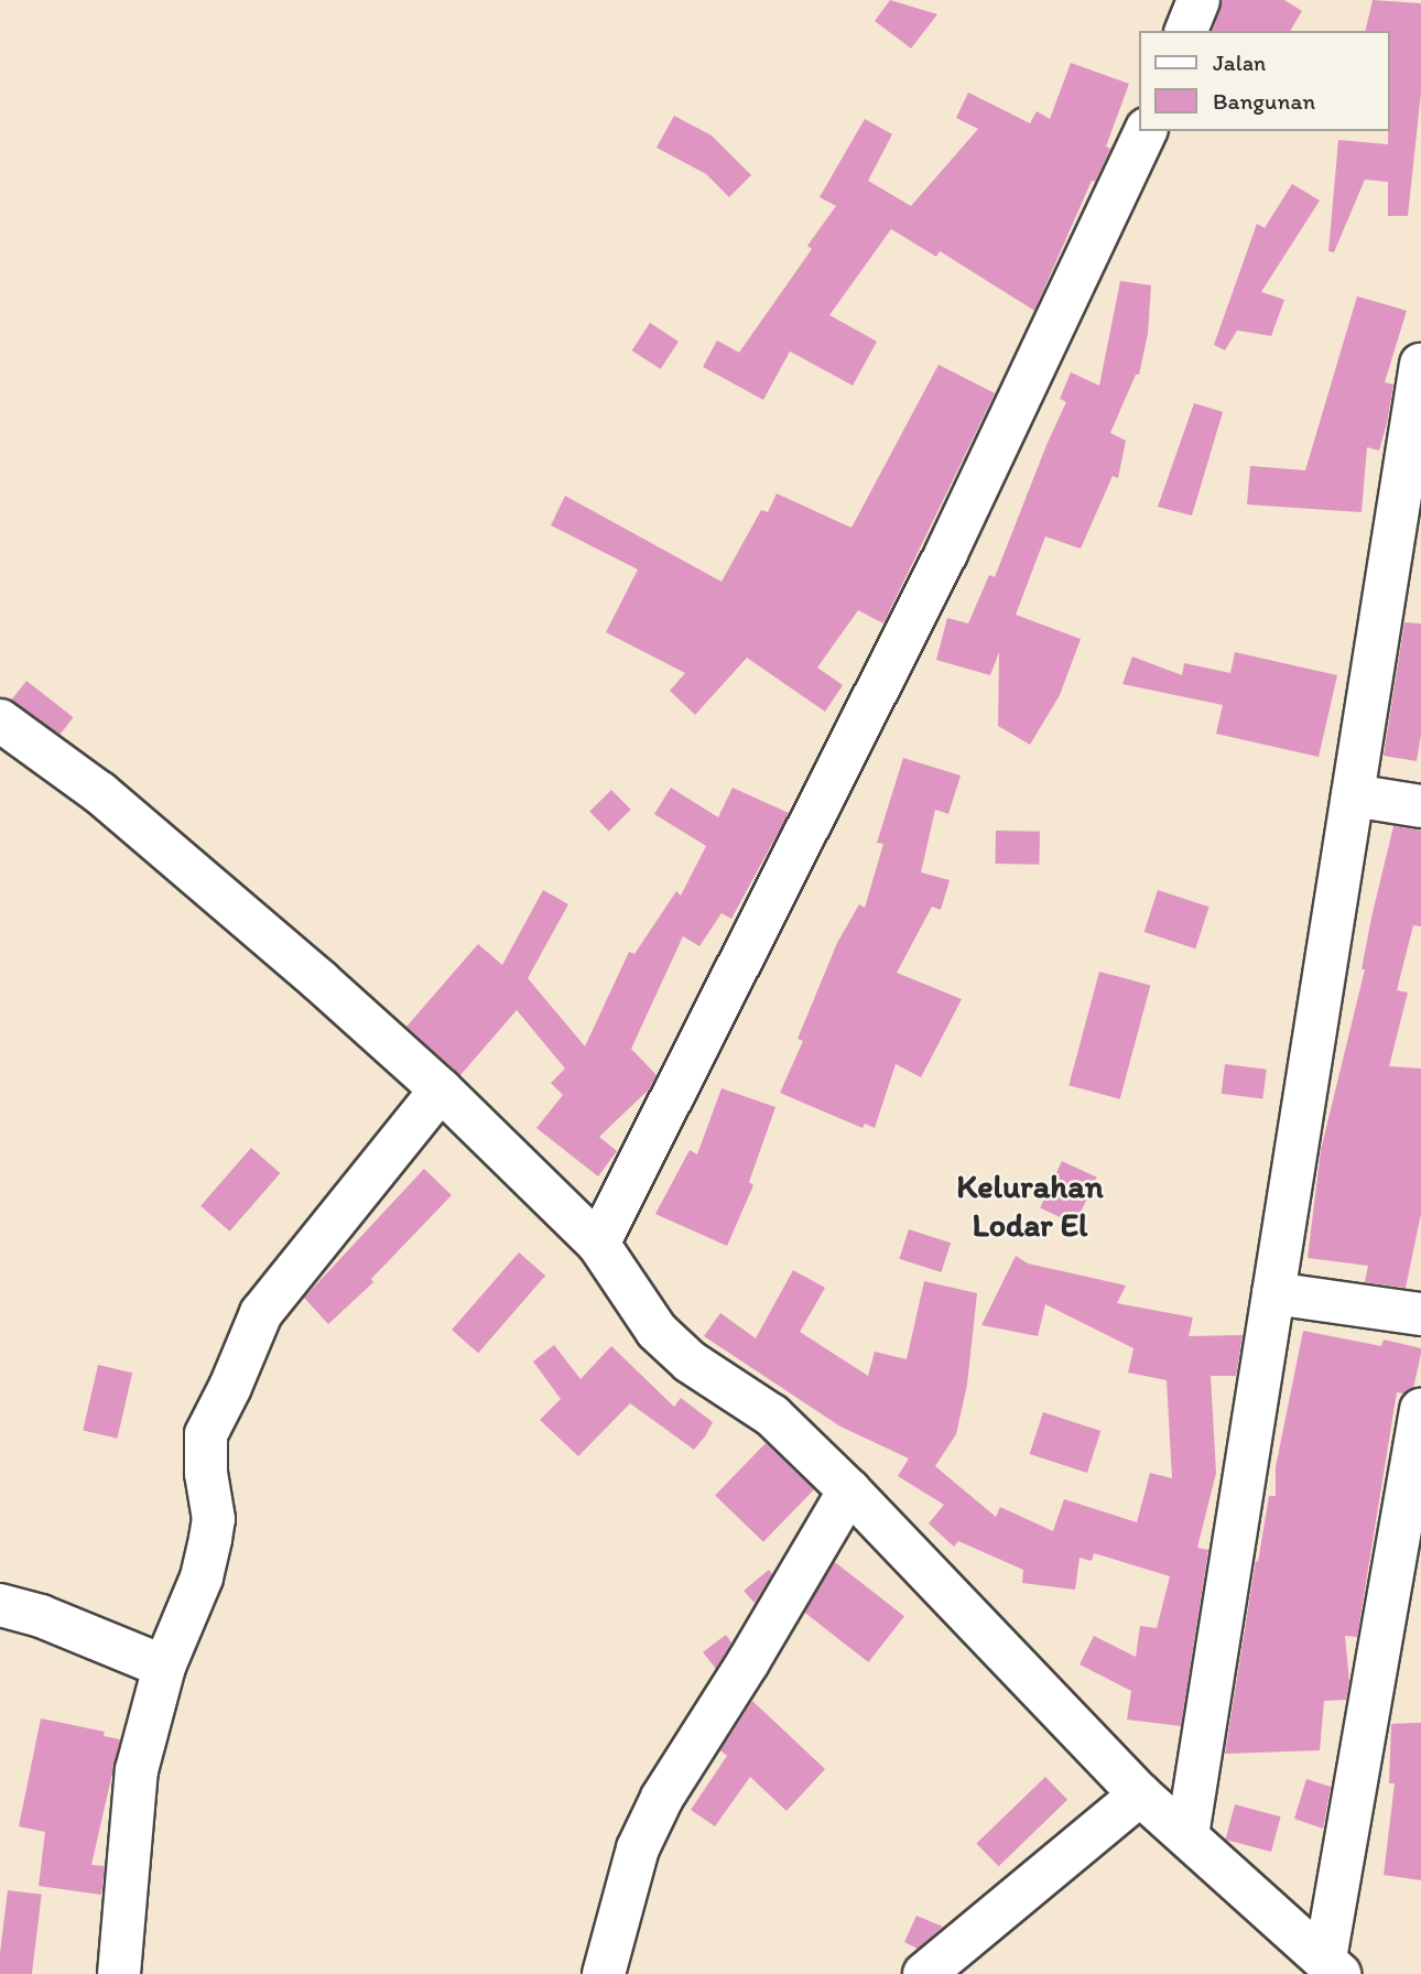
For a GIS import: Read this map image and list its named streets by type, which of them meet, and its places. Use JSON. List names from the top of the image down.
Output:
{
  "districts": ["Kelurahan Lodar El"],
  "legend": ["Jalan", "Bangunan"]
}
